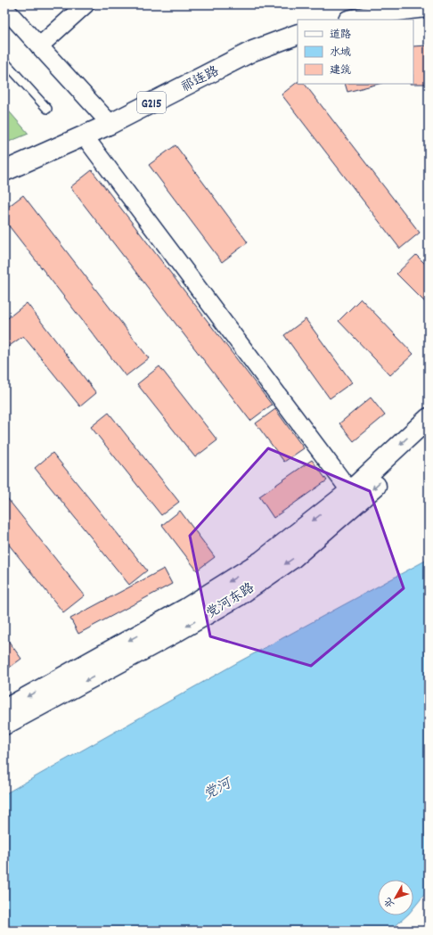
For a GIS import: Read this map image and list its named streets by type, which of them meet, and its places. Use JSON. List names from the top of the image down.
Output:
{
  "streets": {
    "main road": ["祁连路", "G215", "党河东路"]
  },
  "one_way": ["党河东路"],
  "water": ["党河"],
  "legend": ["道路", "水域", "建筑"],
  "north": "bottom left"
}
